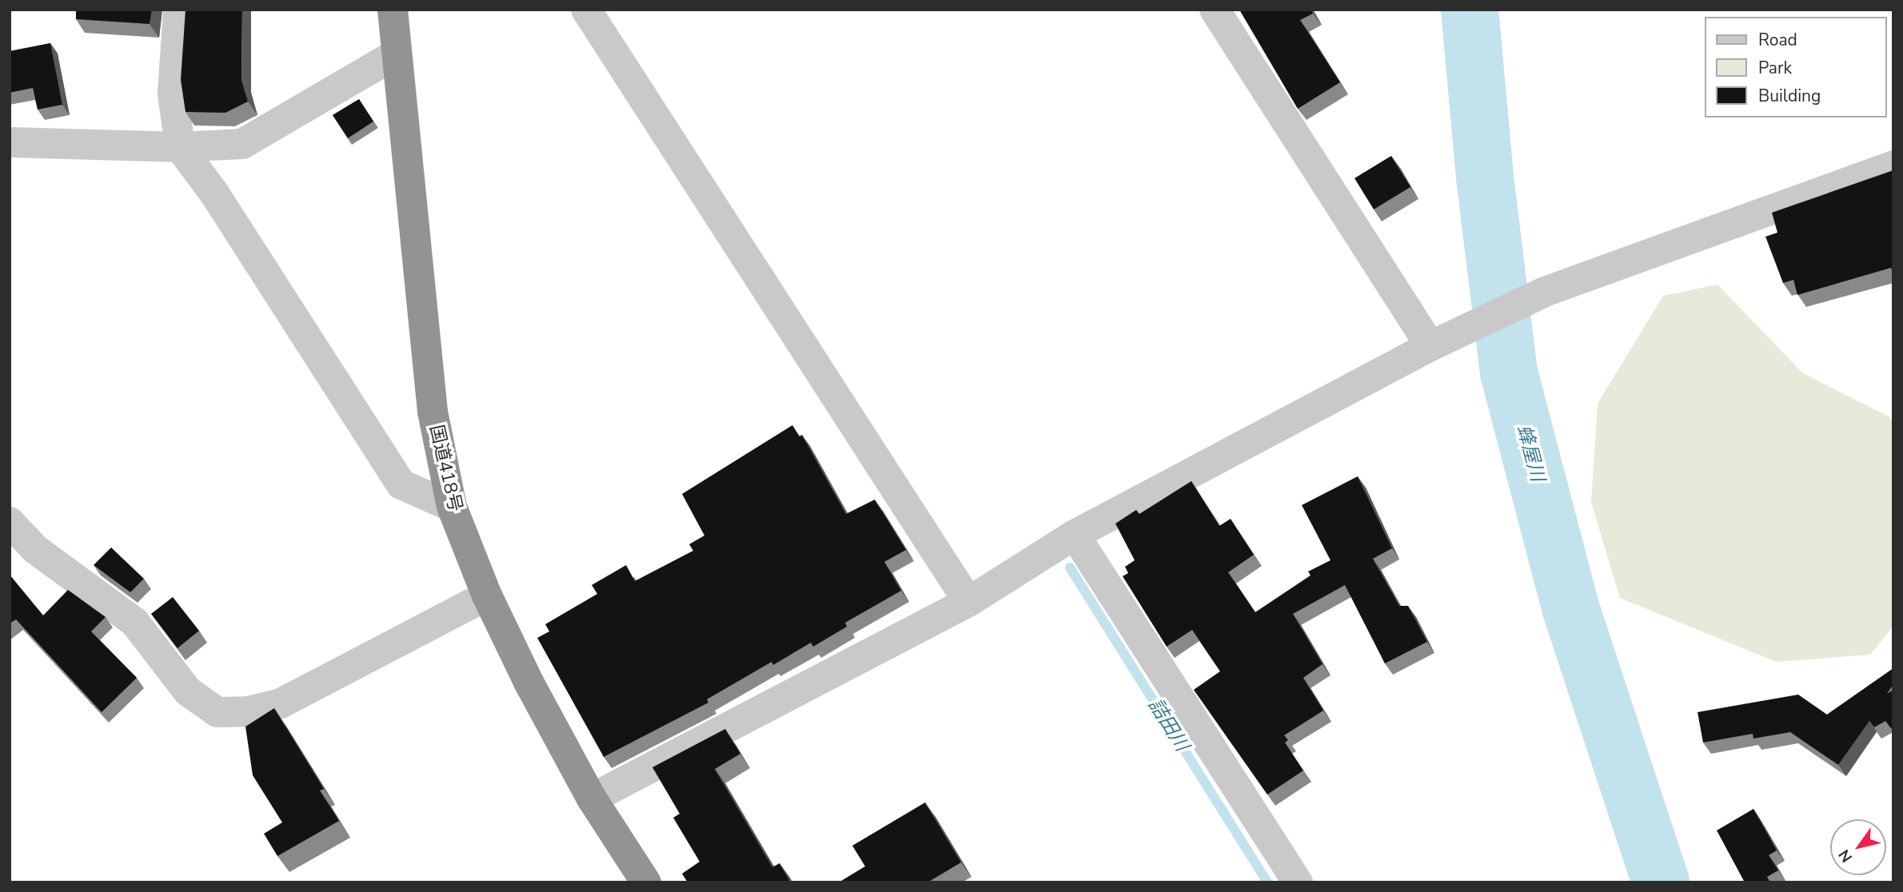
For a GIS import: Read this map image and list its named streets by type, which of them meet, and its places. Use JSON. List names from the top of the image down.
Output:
{
  "streets": {
    "highway": ["国道418号"]
  },
  "water": ["蜂屋川", "詰田川"],
  "legend": ["Road", "Park", "Building"],
  "north": "bottom left"
}
